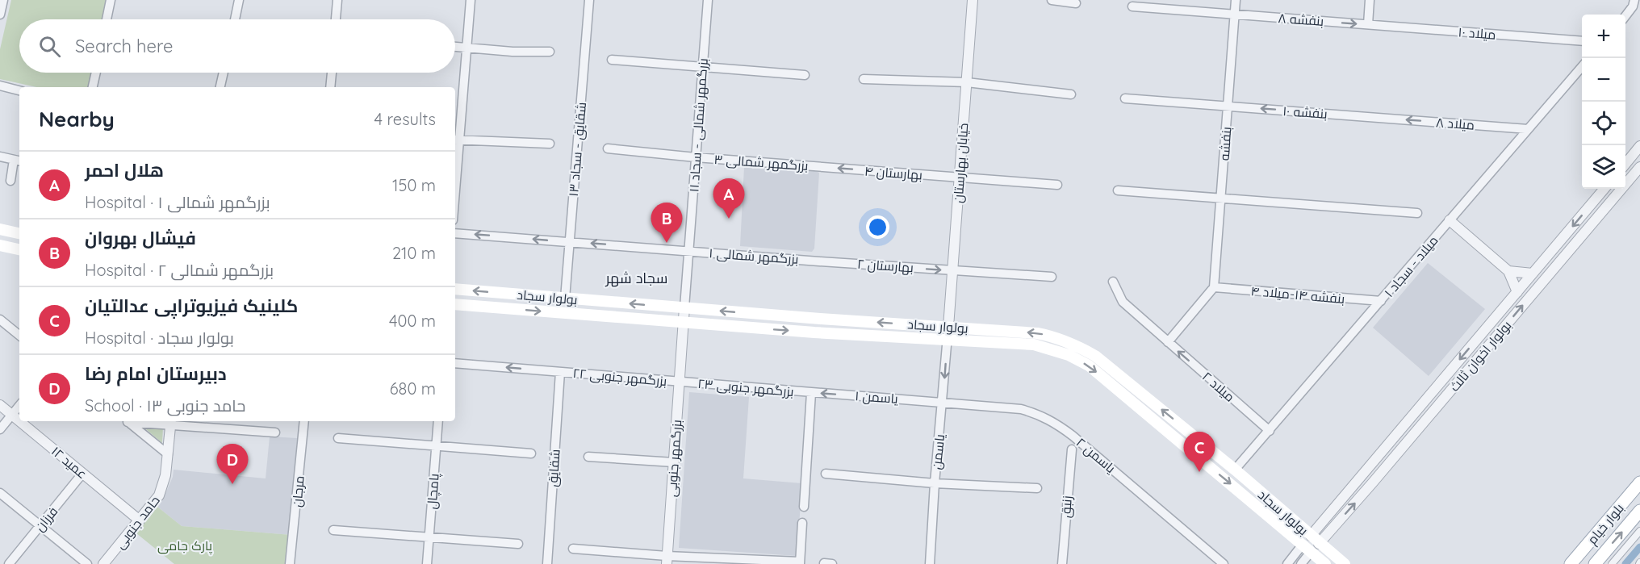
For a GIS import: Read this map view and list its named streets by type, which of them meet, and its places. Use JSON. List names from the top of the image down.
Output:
{
  "streets": {
    "main road": ["بولوار سجاد", "بلوار خیام"],
    "street": [
      "بنفشه ۸",
      "میلاد ۱۰",
      "بنفشه ۱۰",
      "میلاد ۸",
      "بزرگمهر شمالی - سجاد ۱۱",
      "بنفشه",
      "شقایق - سجاد ۱۳",
      "بزرگمهر شمالی ۳",
      "خیابان بهارستان",
      "بهارستان ۴",
      "بزرگمهر شمالی ۱",
      "بهارستان ۲",
      "میلاد - سجاد ۱",
      "بنفشه ۱۴-میلاد ۴",
      "بولوار اخوان ثالث",
      "بزرگمهر جنوبی ۲۲",
      "میلاد ۲",
      "بزرگمهر جنوبی ۲۳",
      "یاسمن ۱",
      "یاسمن",
      "یاسمن ۲",
      "بزرگمهر جنوبی",
      "عمید ۱۲",
      "شقایق",
      "مرجان",
      "پامچال",
      "زنبق",
      "فرزان",
      "حامد جنوبی"
    ]
  },
  "crossings": [
    ["بنفشه ۸", "میلاد ۱۰"],
    ["بنفشه ۸", "بنفشه"],
    ["بنفشه ۱۰", "میلاد ۸"],
    ["بنفشه ۱۰", "بنفشه"],
    ["میلاد ۸", "میلاد - سجاد ۱"],
    ["بزرگمهر شمالی - سجاد ۱۱", "بزرگمهر شمالی ۳"],
    ["بزرگمهر شمالی - سجاد ۱۱", "بزرگمهر شمالی ۱"],
    ["بزرگمهر شمالی - سجاد ۱۱", "بولوار سجاد"],
    ["بزرگمهر شمالی - سجاد ۱۱", "بزرگمهر جنوبی"],
    ["بنفشه", "بنفشه ۱۴-میلاد ۴"],
    ["شقایق - سجاد ۱۳", "بزرگمهر شمالی ۱"],
    ["شقایق - سجاد ۱۳", "بولوار سجاد"],
    ["بزرگمهر شمالی ۳", "بهارستان ۴"],
    ["خیابان بهارستان", "بهارستان ۴"],
    ["خیابان بهارستان", "بهارستان ۲"],
    ["خیابان بهارستان", "بولوار سجاد"],
    ["خیابان بهارستان", "یاسمن"],
    ["بزرگمهر شمالی ۱", "بهارستان ۲"],
    ["میلاد - سجاد ۱", "بنفشه ۱۴-میلاد ۴"],
    ["میلاد - سجاد ۱", "بولوار سجاد"],
    ["میلاد - سجاد ۱", "میلاد ۲"],
    ["بولوار سجاد", "بولوار اخوان ثالث"],
    ["بولوار سجاد", "یاسمن"],
    ["بولوار سجاد", "بزرگمهر جنوبی"],
    ["بزرگمهر جنوبی ۲۲", "بزرگمهر جنوبی ۲۳"],
    ["بزرگمهر جنوبی ۲۲", "بزرگمهر جنوبی"],
    ["بزرگمهر جنوبی ۲۲", "شقایق"],
    ["بزرگمهر جنوبی ۲۳", "یاسمن ۱"],
    ["بزرگمهر جنوبی ۲۳", "بزرگمهر جنوبی"],
    ["یاسمن ۱", "یاسمن"],
    ["یاسمن ۱", "یاسمن ۲"],
    ["یاسمن", "یاسمن ۲"],
    ["عمید ۱۲", "فرزان"],
    ["عمید ۱۲", "حامد جنوبی"]
  ],
  "one_way": [
    "بنفشه ۸",
    "بنفشه ۱۰",
    "میلاد ۸",
    "بهارستان ۴",
    "بزرگمهر شمالی ۱",
    "بهارستان ۲",
    "بزرگمهر جنوبی ۲۲",
    "میلاد ۲",
    "یاسمن ۱"
  ],
  "districts": ["سجاد شهر"],
  "parks": ["پارک جامی"],
  "page": {
    "map_buttons": ["+", "−"],
    "search": "Search here",
    "heading": ["Nearby", "4 results"],
    "list": [
      {
        "mark": "A",
        "name": "هلال احمر",
        "note": "Hospital · بزرگمهر شمالی ۱",
        "value": "150 m"
      },
      {
        "mark": "B",
        "name": "فیشال بهروان",
        "note": "Hospital · بزرگمهر شمالی ۲",
        "value": "210 m"
      },
      {
        "mark": "C",
        "name": "کلینیک فیزیوتراپی عدالتیان",
        "note": "Hospital · بولوار سجاد",
        "value": "400 m"
      },
      {
        "mark": "D",
        "name": "دبیرستان امام رضا",
        "note": "School · حامد جنوبی ۱۳",
        "value": "680 m"
      }
    ],
    "pins": [
      "A",
      "B",
      "C",
      "D"
    ]
  }
}
